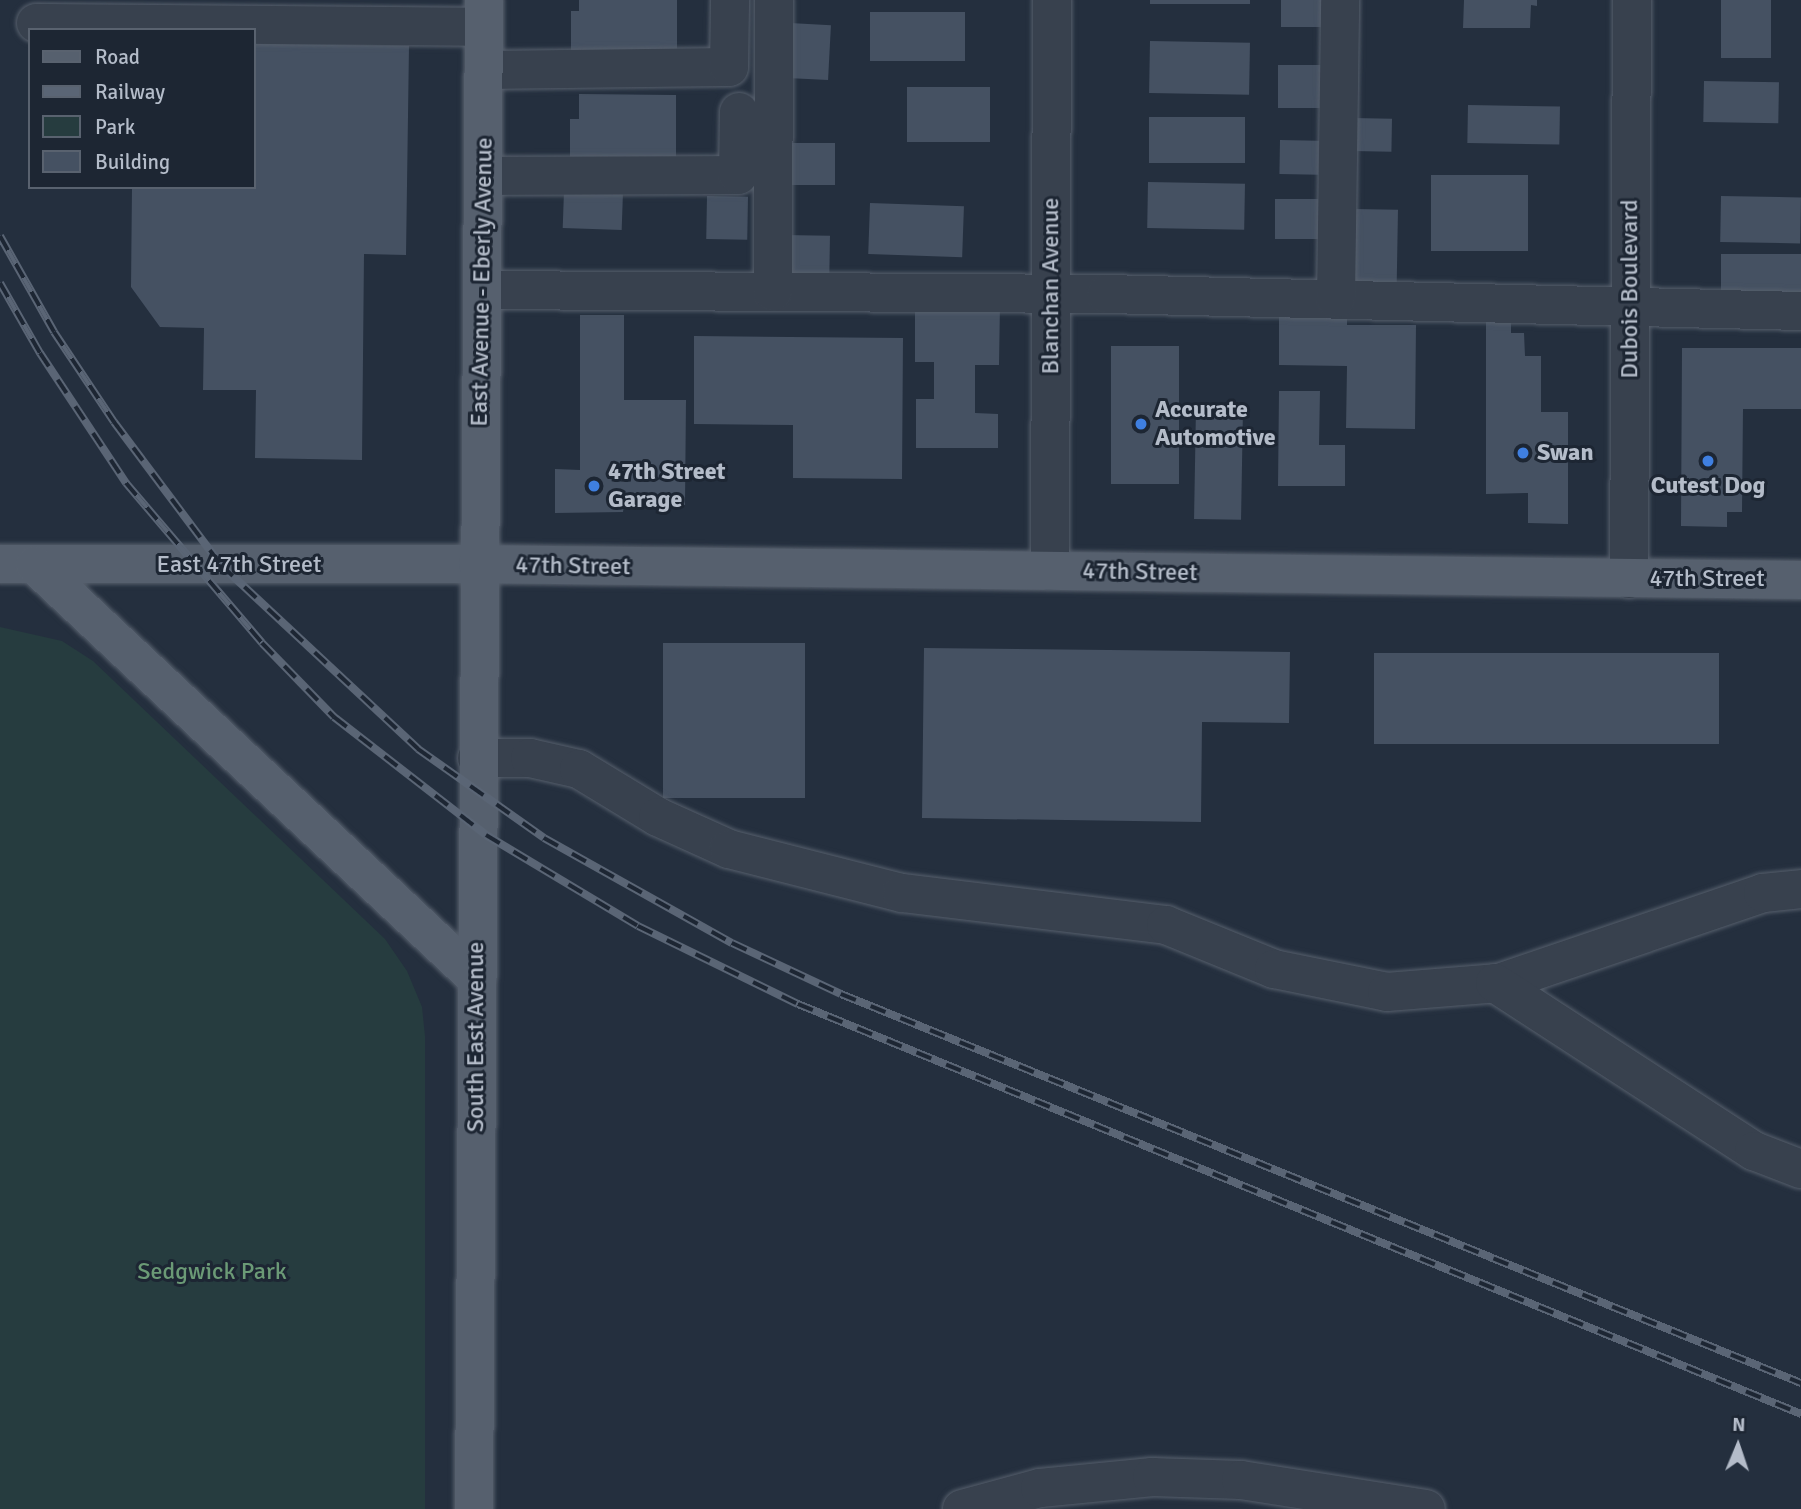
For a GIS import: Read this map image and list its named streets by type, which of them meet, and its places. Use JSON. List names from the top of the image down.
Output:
{
  "streets": {
    "main road": [
      "East Avenue - Eberly Avenue",
      "East 47th Street",
      "47th Street",
      "South East Avenue"
    ],
    "street": ["Blanchan Avenue", "Dubois Boulevard"]
  },
  "crossings": [
    ["East Avenue - Eberly Avenue", "East 47th Street"],
    ["East Avenue - Eberly Avenue", "47th Street"],
    ["East Avenue - Eberly Avenue", "South East Avenue"],
    ["Blanchan Avenue", "47th Street"],
    ["Dubois Boulevard", "47th Street"],
    ["East 47th Street", "47th Street"],
    ["East 47th Street", "South East Avenue"],
    ["47th Street", "South East Avenue"]
  ],
  "parks": ["Sedgwick Park"],
  "places": [
    "Accurate Automotive",
    "Swan",
    "Cutest Dog",
    "47th Street Garage"
  ],
  "legend": [
    "Road",
    "Railway",
    "Park",
    "Building"
  ],
  "north": "top"
}
